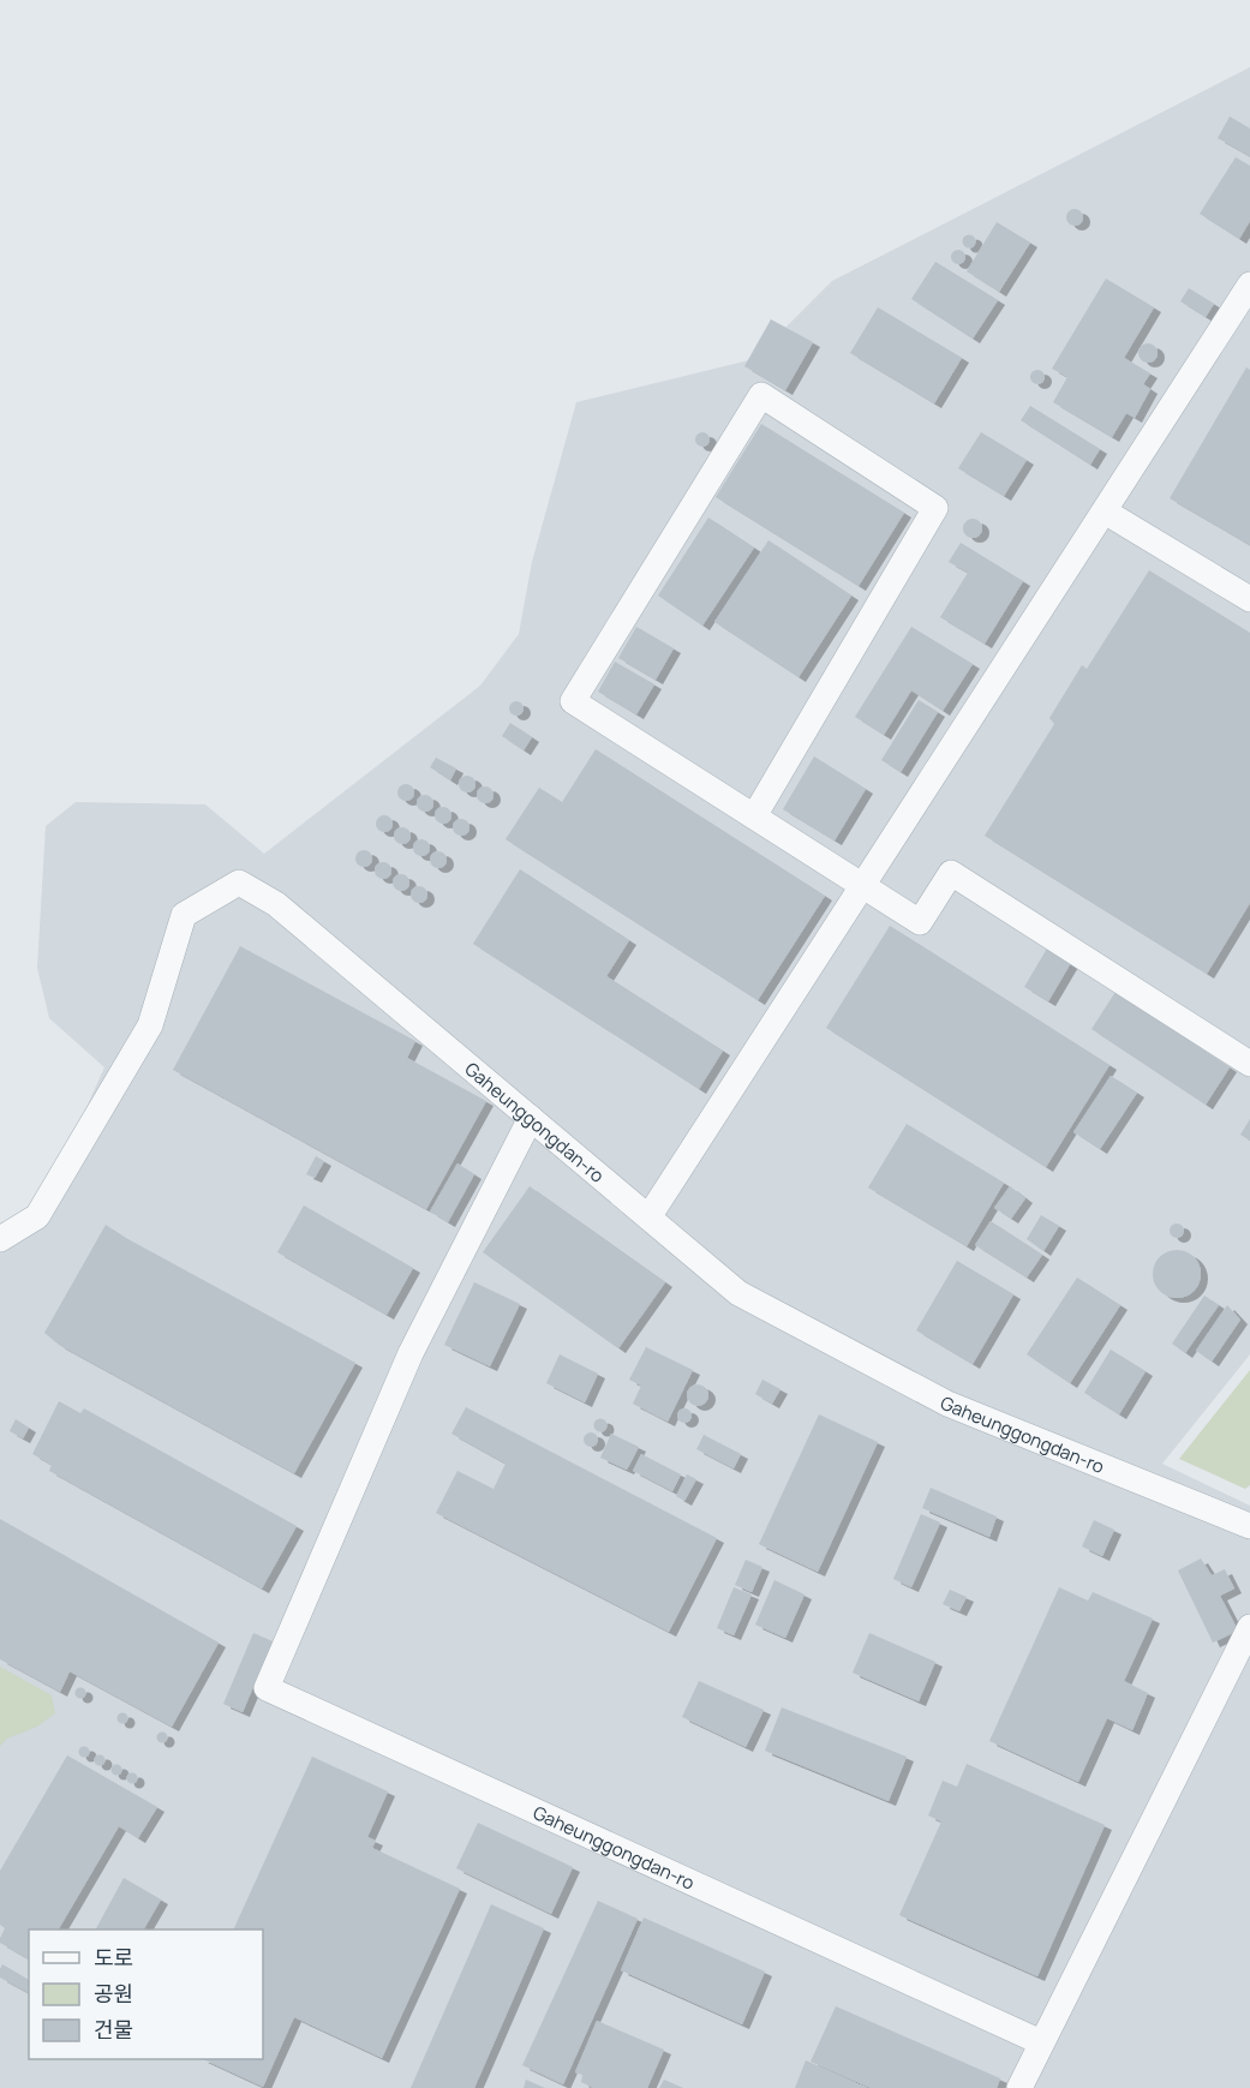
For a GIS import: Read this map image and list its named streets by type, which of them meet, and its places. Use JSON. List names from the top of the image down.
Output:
{
  "streets": {
    "street": ["Gaheunggongdan-ro"]
  },
  "legend": ["도로", "공원", "건물"]
}
